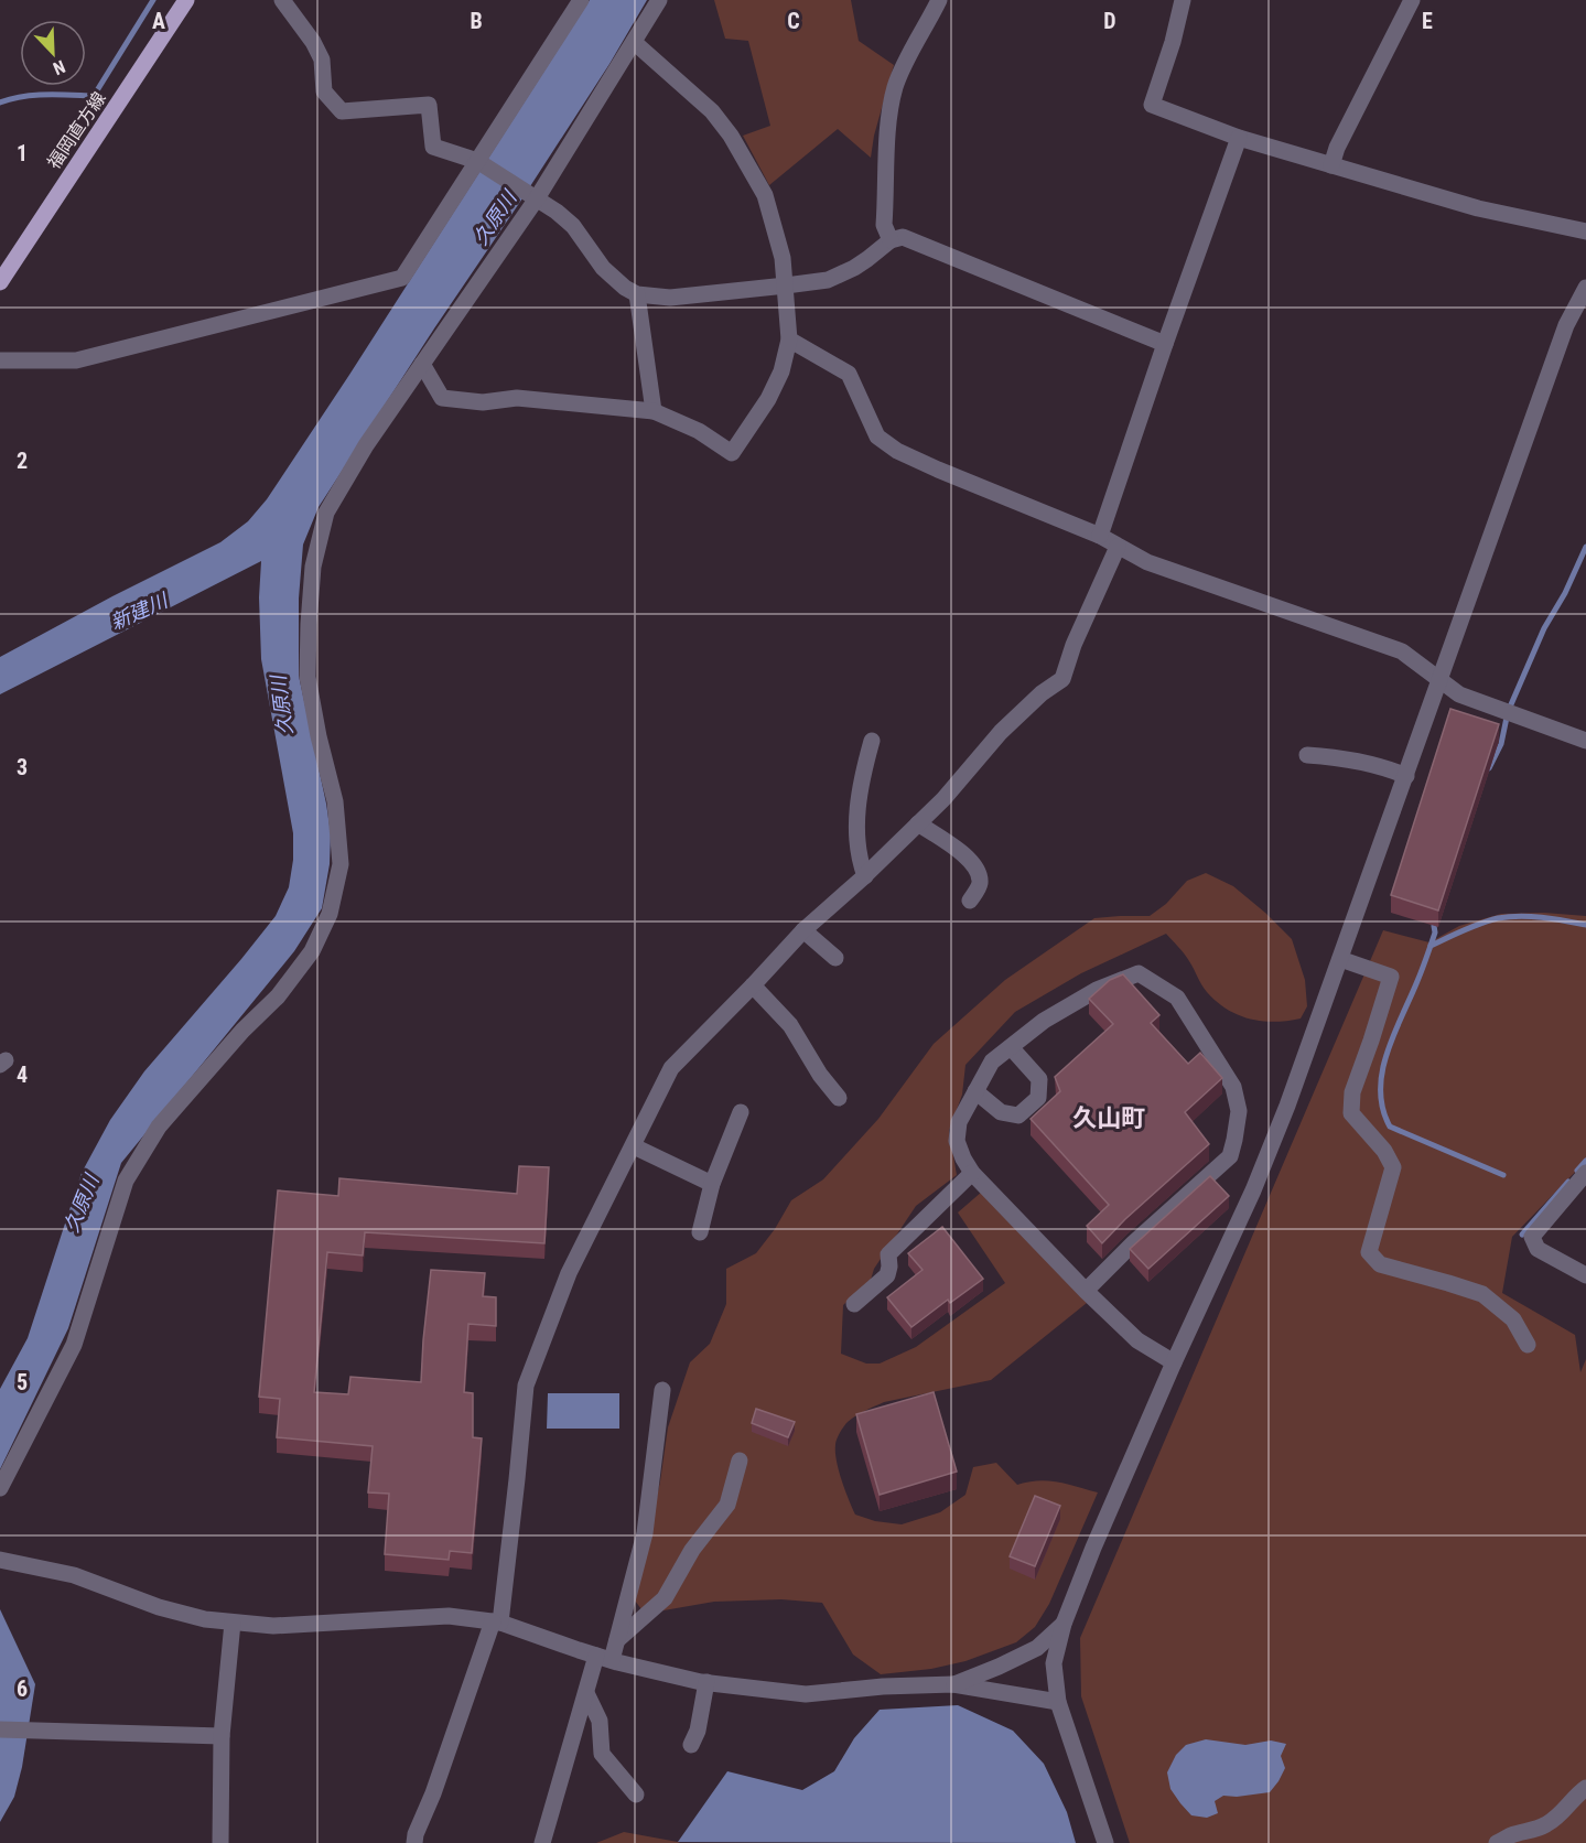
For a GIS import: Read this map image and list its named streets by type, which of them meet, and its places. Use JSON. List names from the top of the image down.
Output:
{
  "streets": {
    "main road": ["福岡直方線"]
  },
  "districts": ["久山町"],
  "water": ["久原川", "新建川"],
  "north": "bottom right",
  "grid": {
    "columns": [
      "A",
      "B",
      "C",
      "D",
      "E"
    ],
    "rows": [
      "1",
      "2",
      "3",
      "4",
      "5",
      "6"
    ]
  }
}
